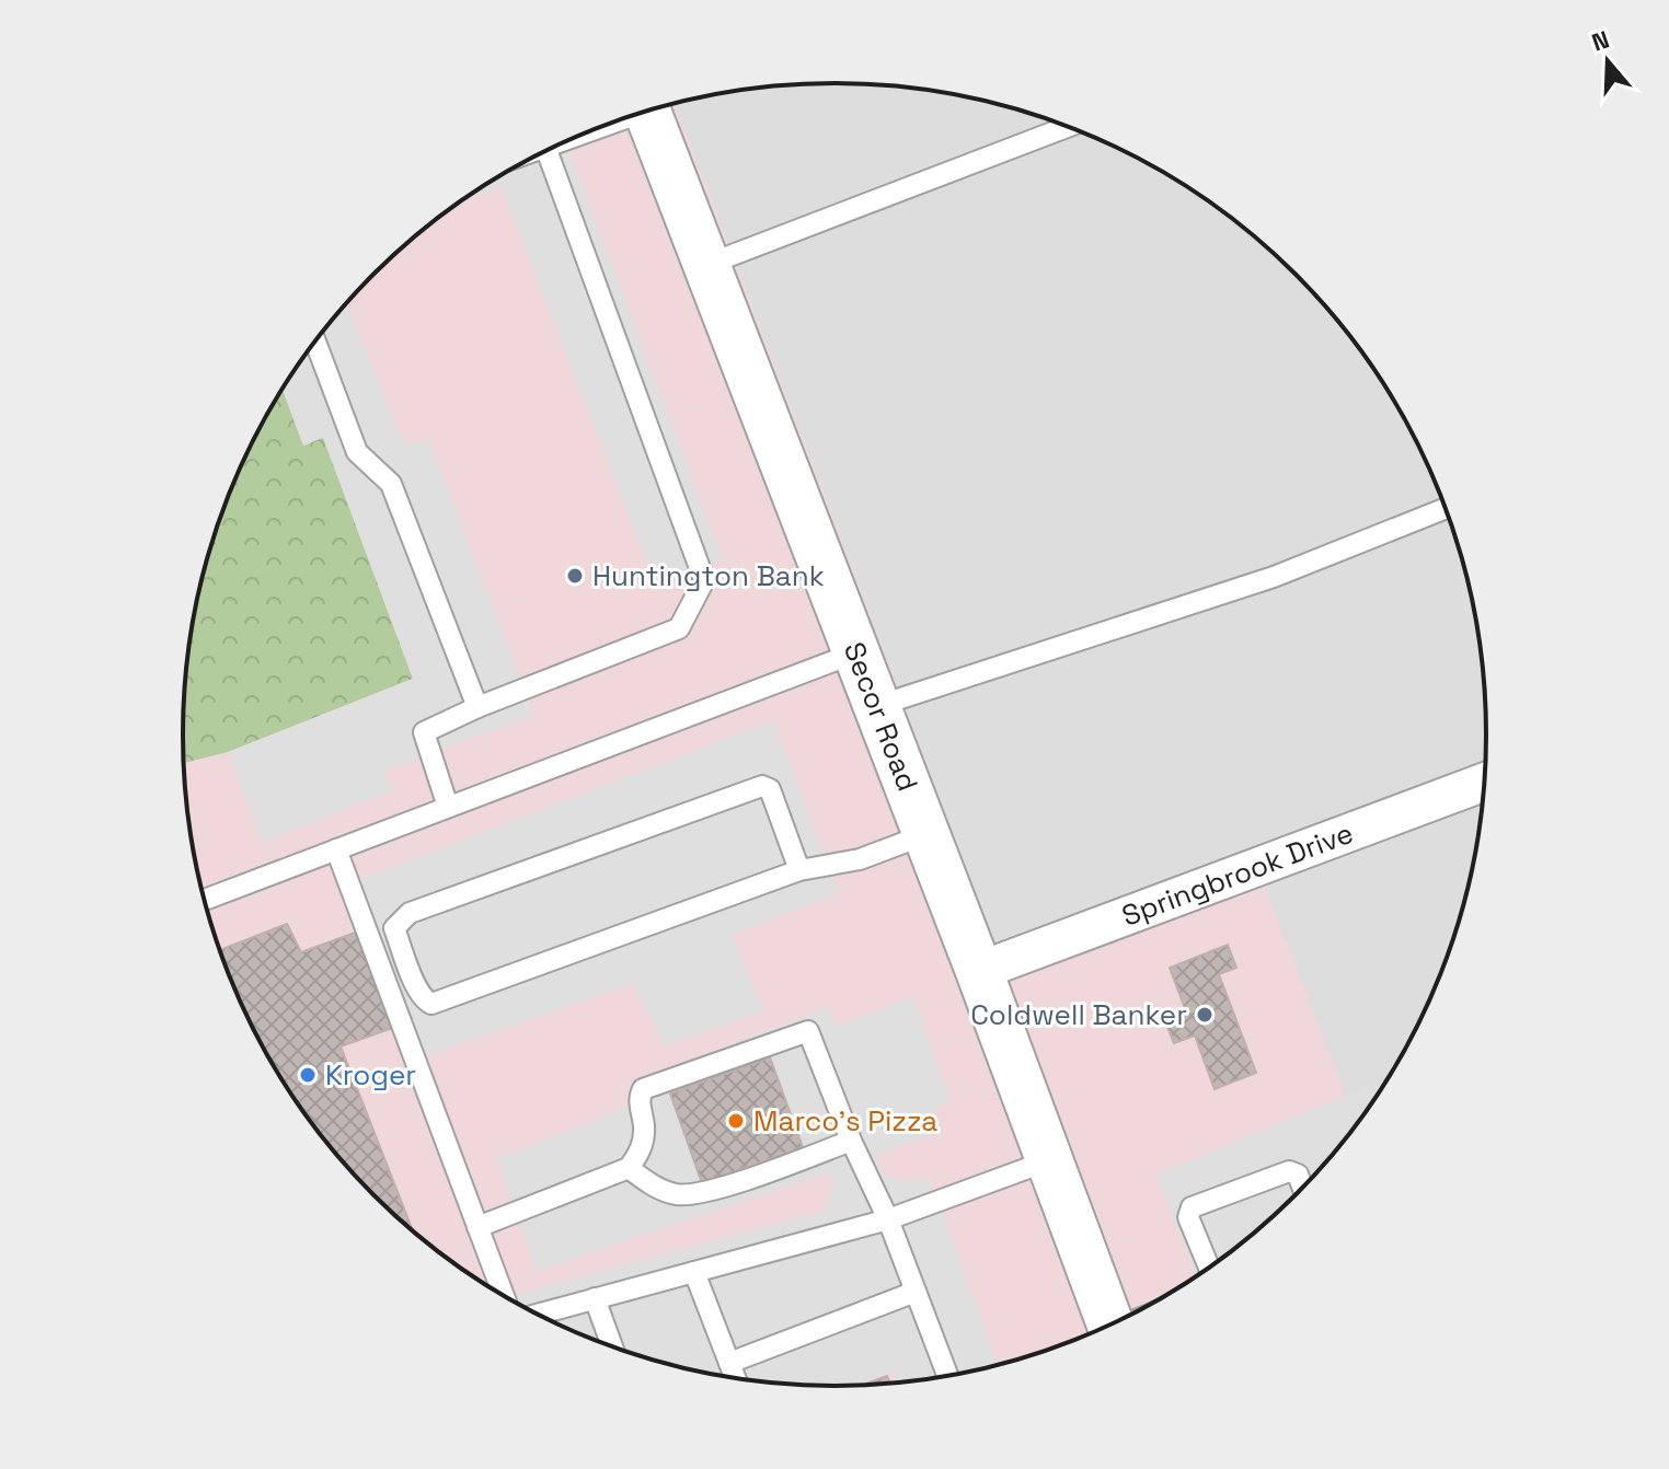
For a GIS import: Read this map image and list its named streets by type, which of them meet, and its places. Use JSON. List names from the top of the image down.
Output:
{
  "streets": {
    "street": ["Secor Road", "Springbrook Drive"]
  },
  "crossings": [
    ["Secor Road", "Springbrook Drive"]
  ],
  "places": [
    "Huntington Bank",
    "Coldwell Banker",
    "Kroger",
    "Marco's Pizza"
  ],
  "north": "top"
}
